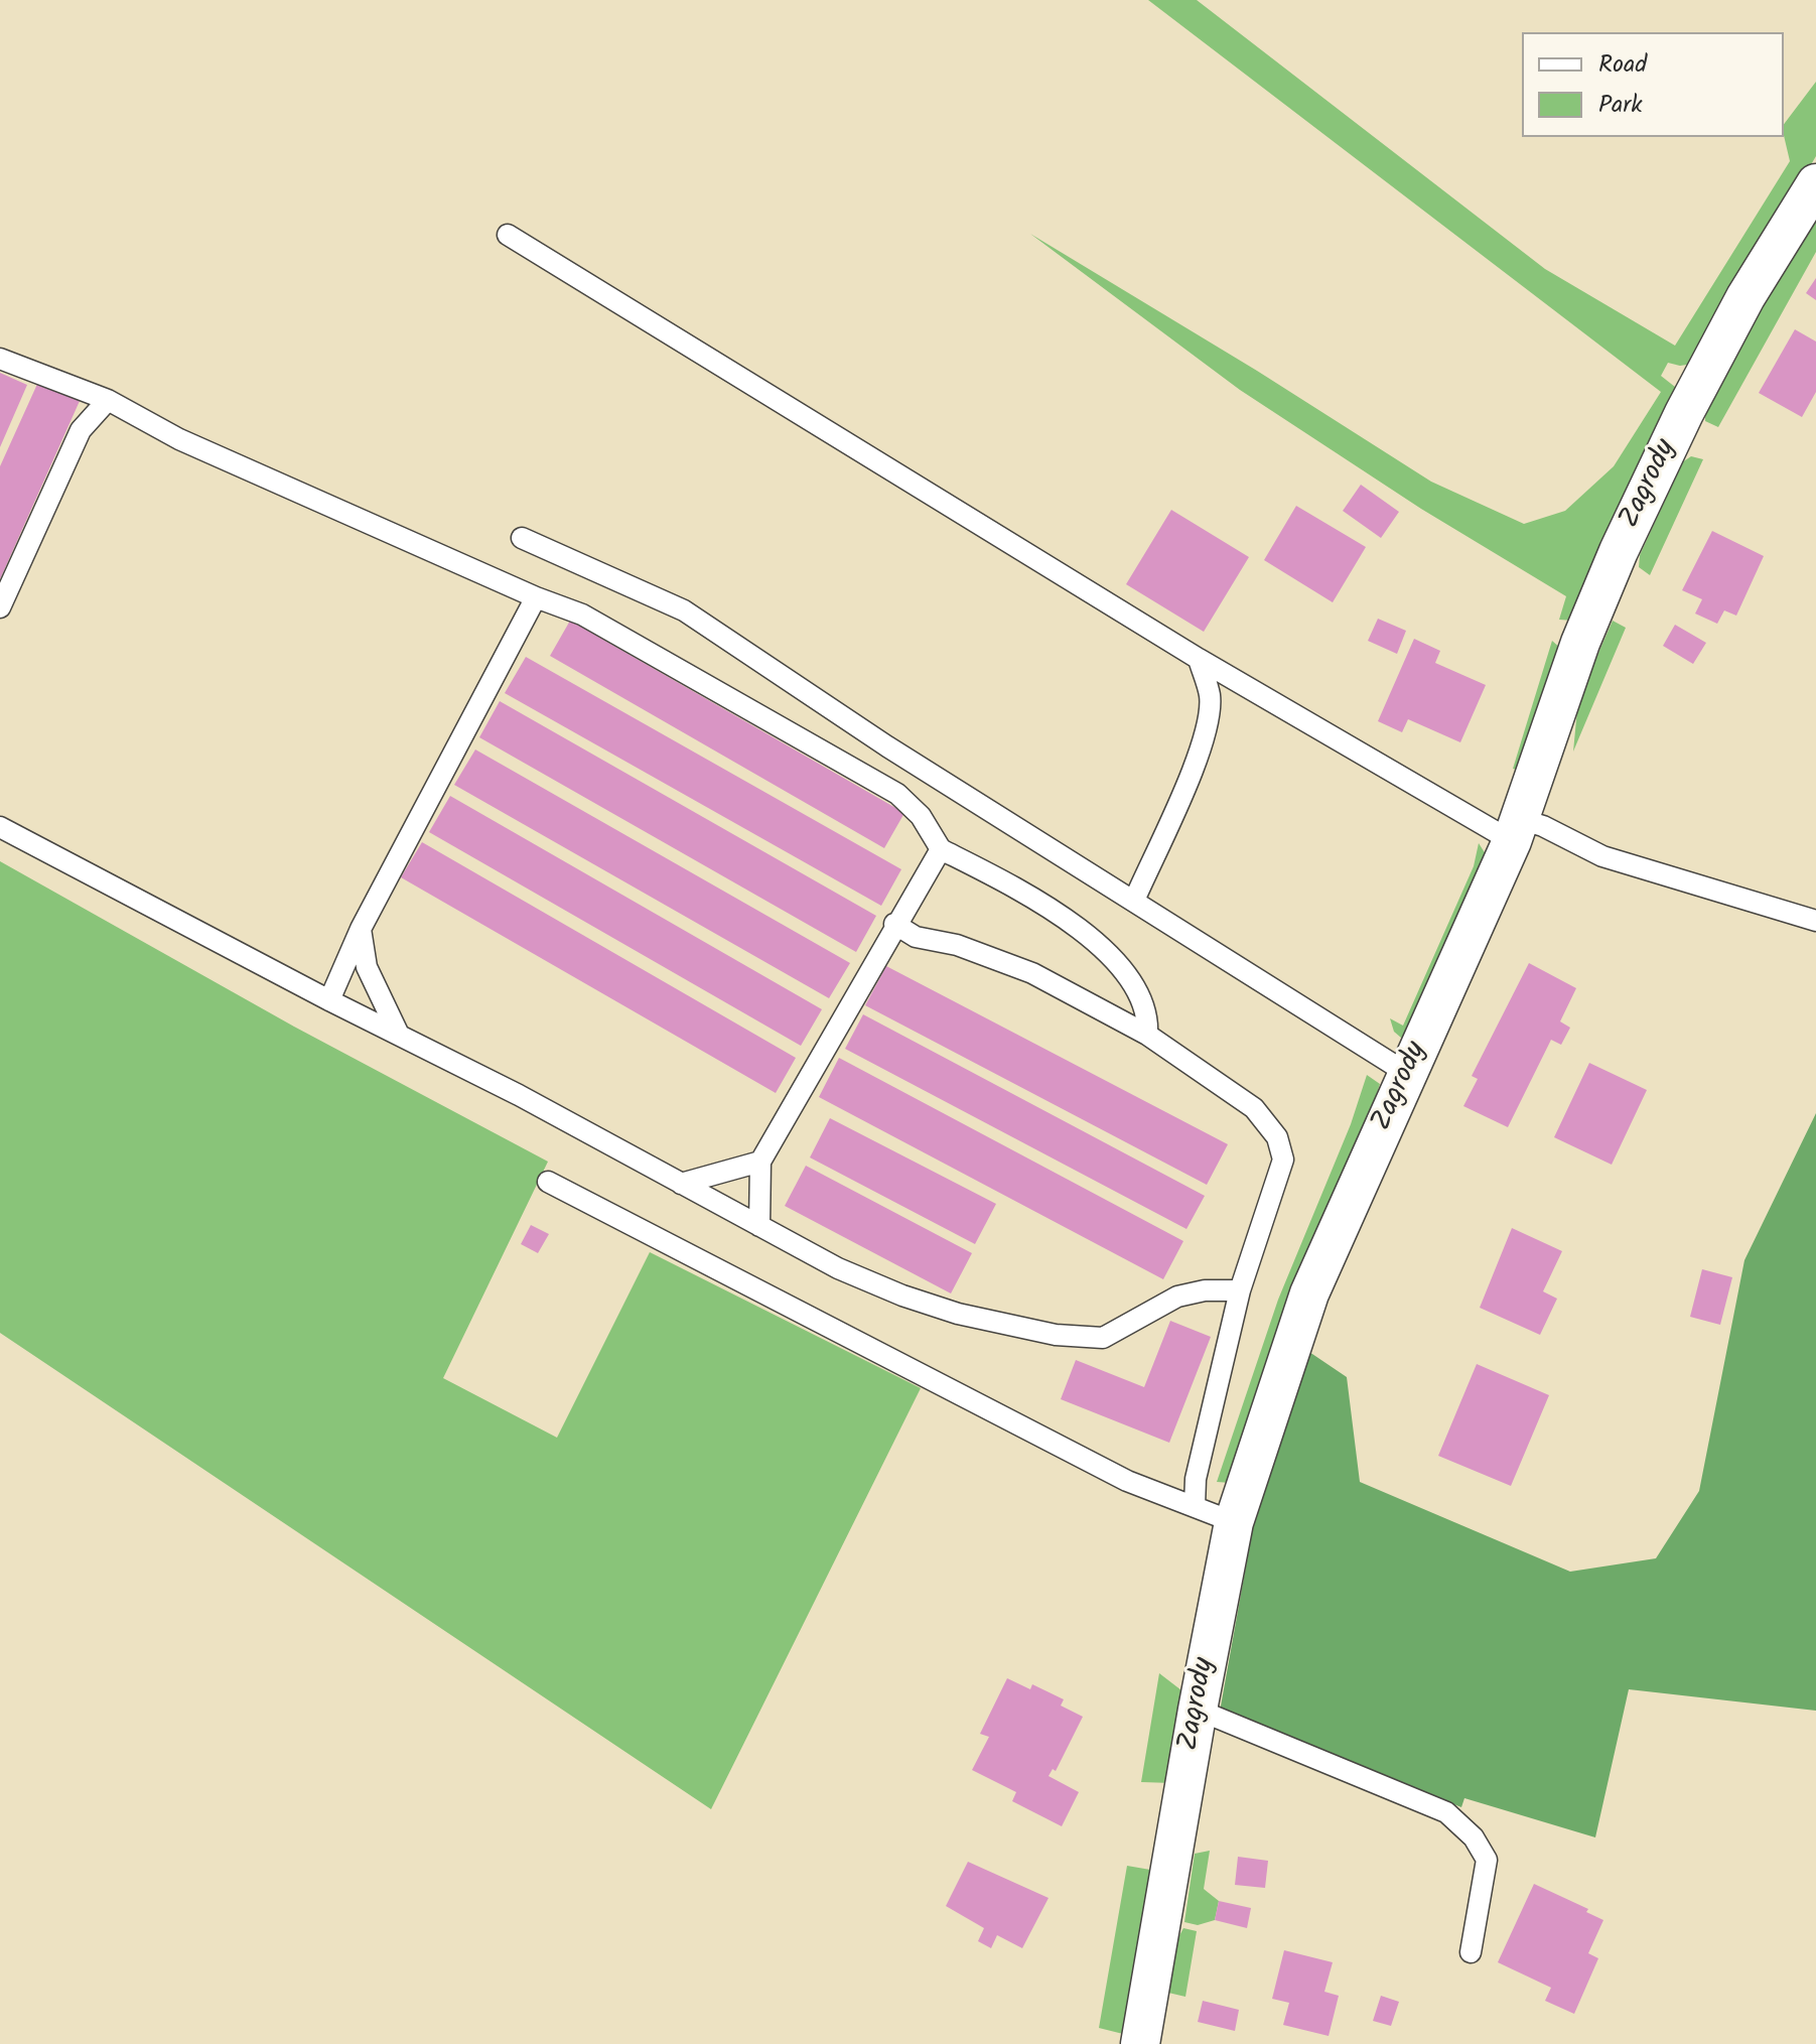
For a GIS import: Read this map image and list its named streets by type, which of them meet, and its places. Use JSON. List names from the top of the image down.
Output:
{
  "streets": {
    "street": ["Zagrody"]
  },
  "legend": ["Road", "Park"]
}
